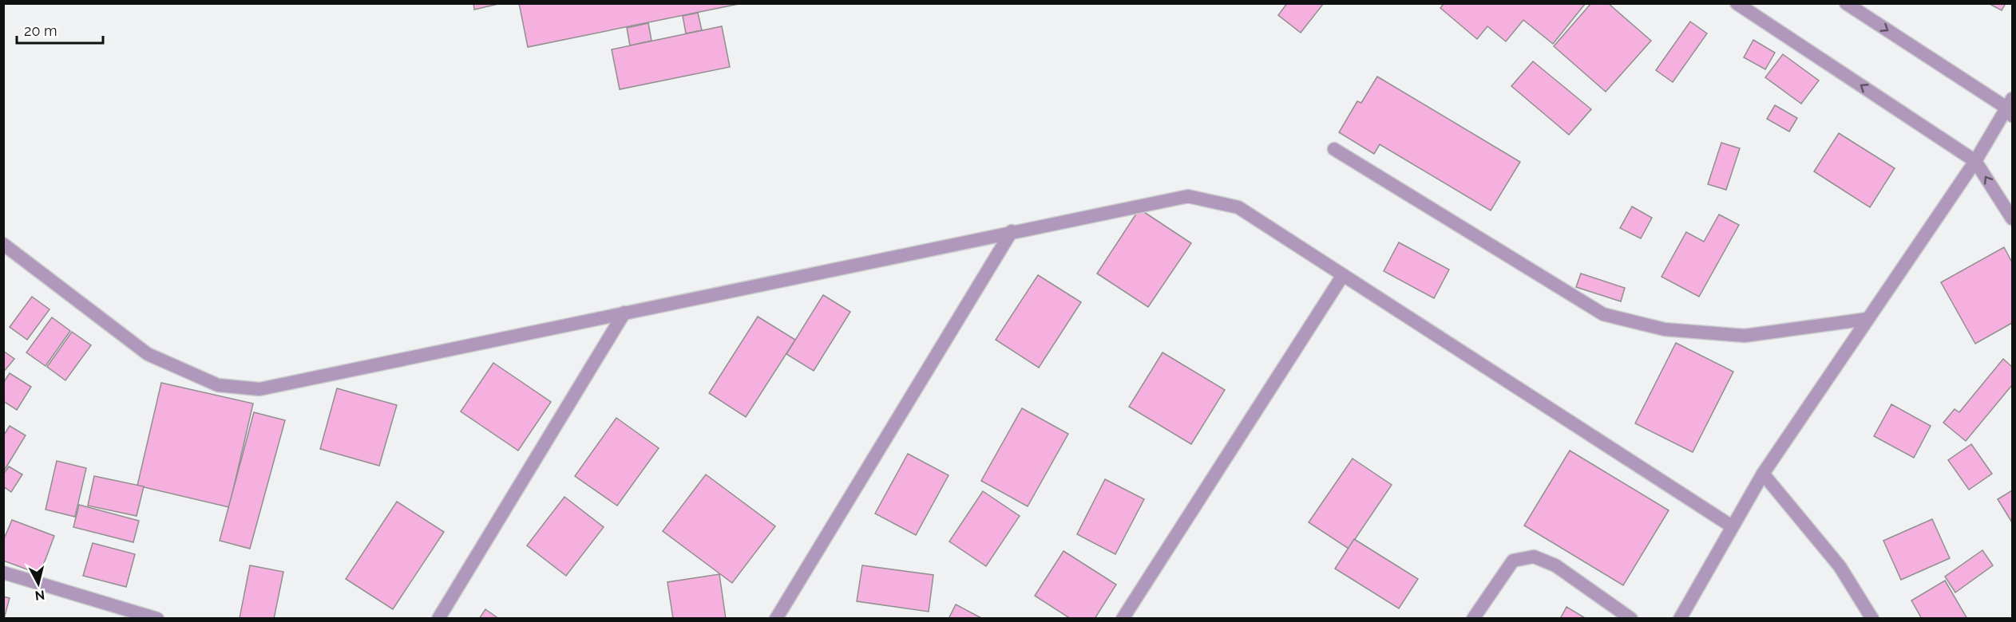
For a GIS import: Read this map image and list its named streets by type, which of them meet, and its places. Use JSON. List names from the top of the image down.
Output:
{
  "scale_bar": "20 m",
  "north": "bottom"
}
